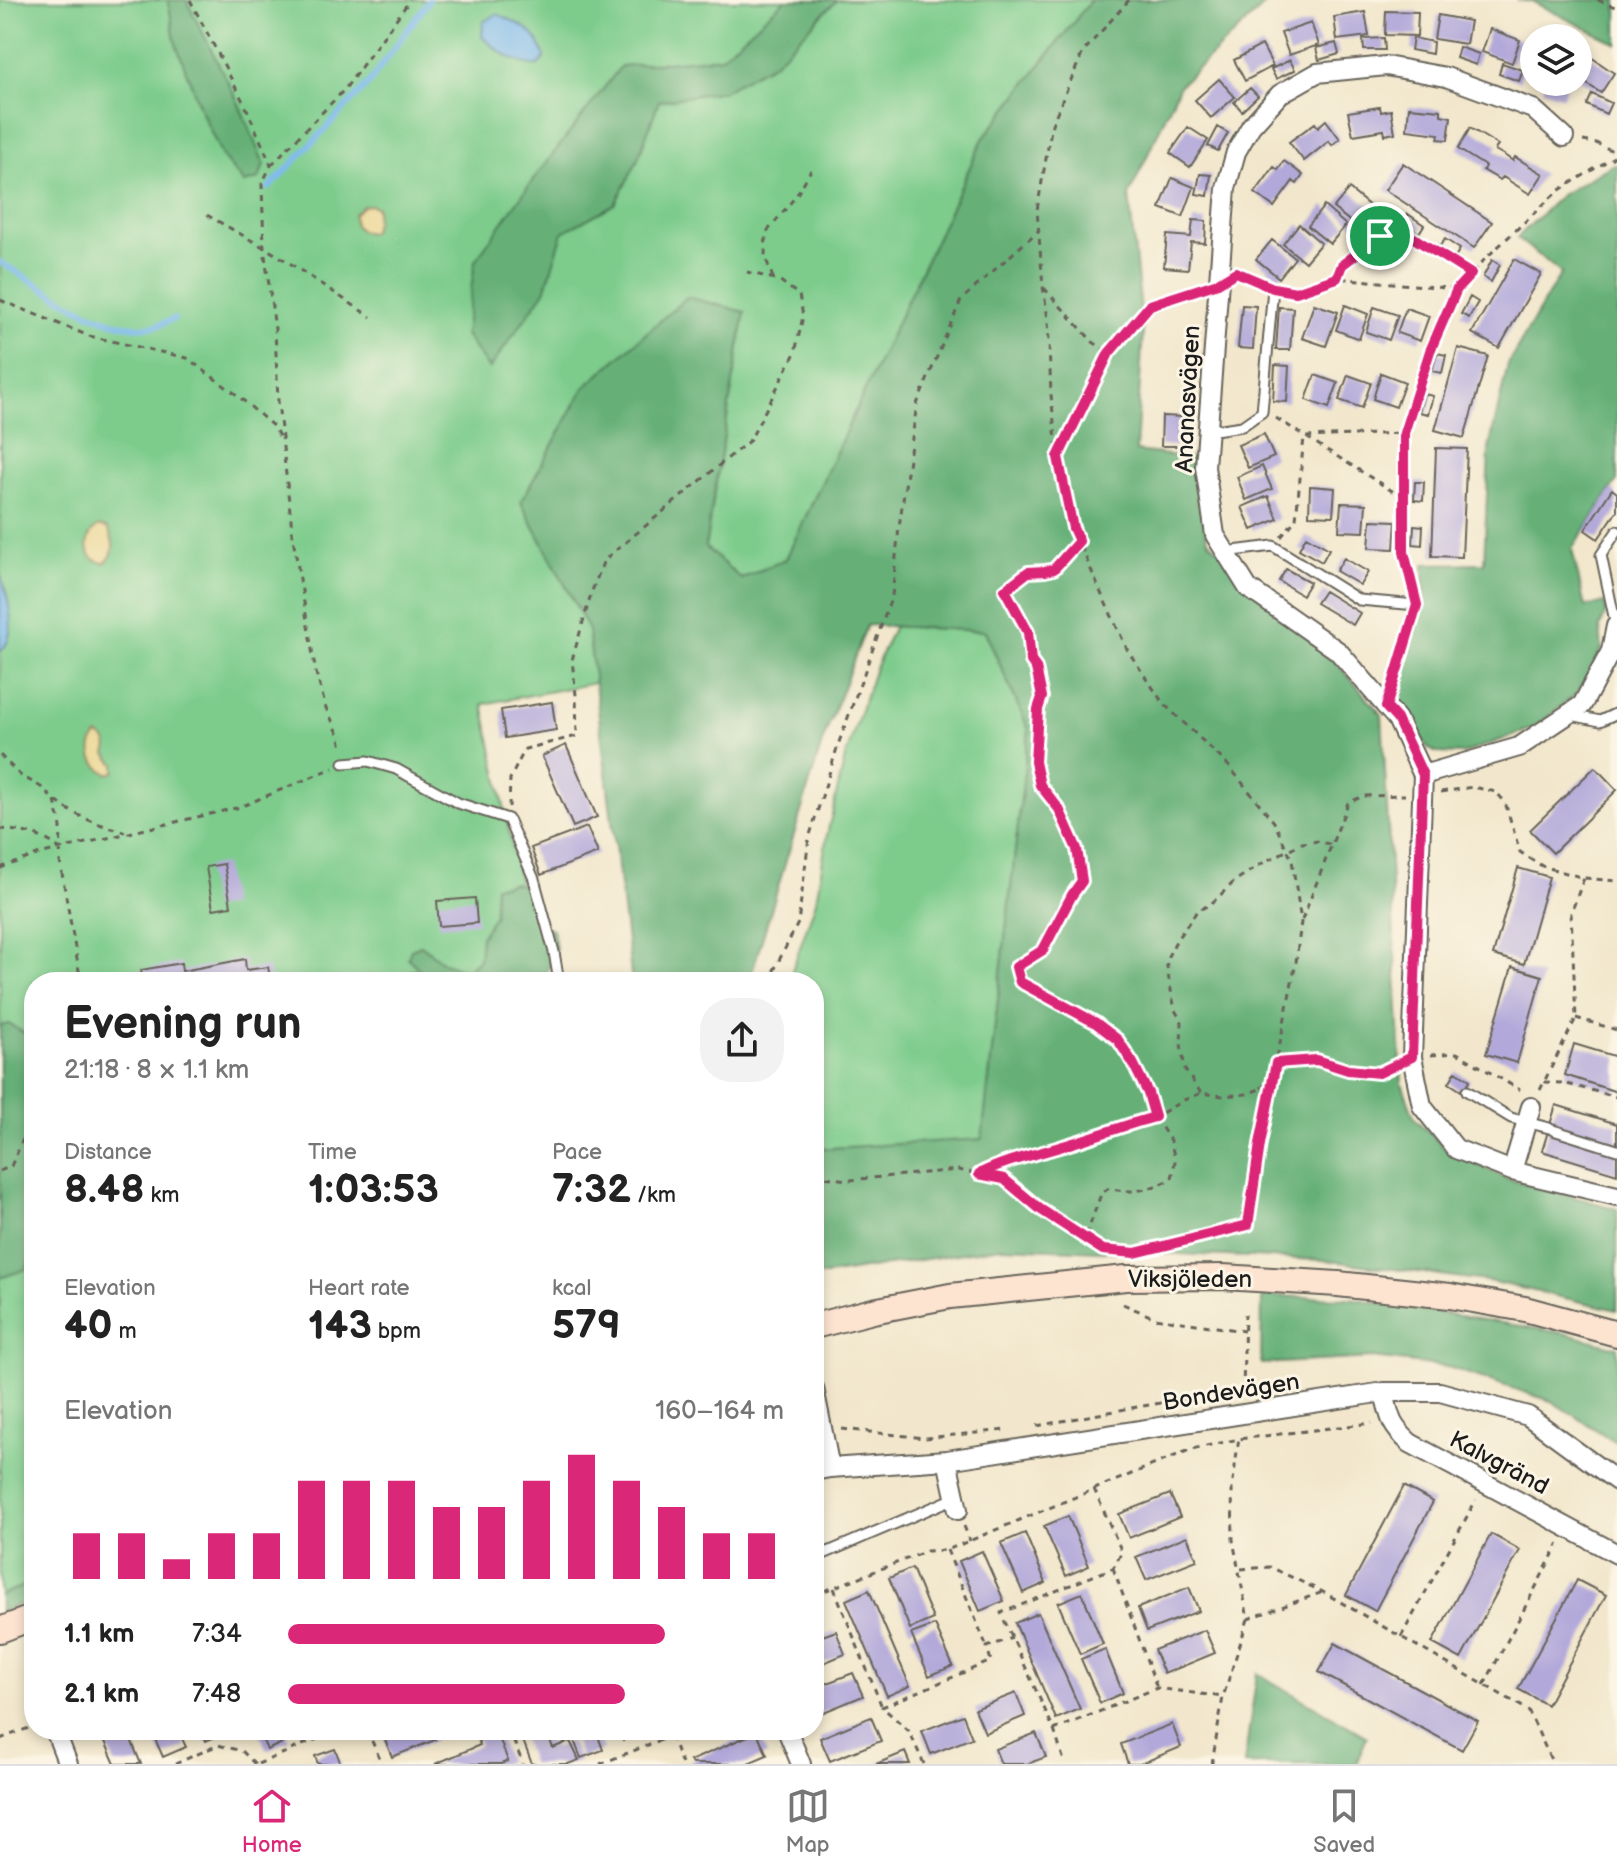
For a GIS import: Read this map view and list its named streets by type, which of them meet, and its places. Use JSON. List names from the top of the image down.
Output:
{
  "streets": {
    "main road": ["Viksjöleden"],
    "street": ["Ananasvägen", "Bondevägen", "Kalvgränd"]
  },
  "page": {
    "heading": ["Evening run", "21:18 · 8 × 1.1 km"],
    "stats": [
      ["Distance", "8.48 km"],
      ["Time", "1:03:53"],
      ["Pace", "7:32 /km"],
      ["Elevation", "40 m"],
      ["Heart rate", "143 bpm"],
      ["kcal", "579"]
    ],
    "chart": ["Elevation", "160–164 m"],
    "list": [
      {
        "name": "1.1 km",
        "note": "7:34"
      },
      {
        "name": "2.1 km",
        "note": "7:48"
      }
    ],
    "tabs": ["Home", "Map", "Saved"]
  }
}
